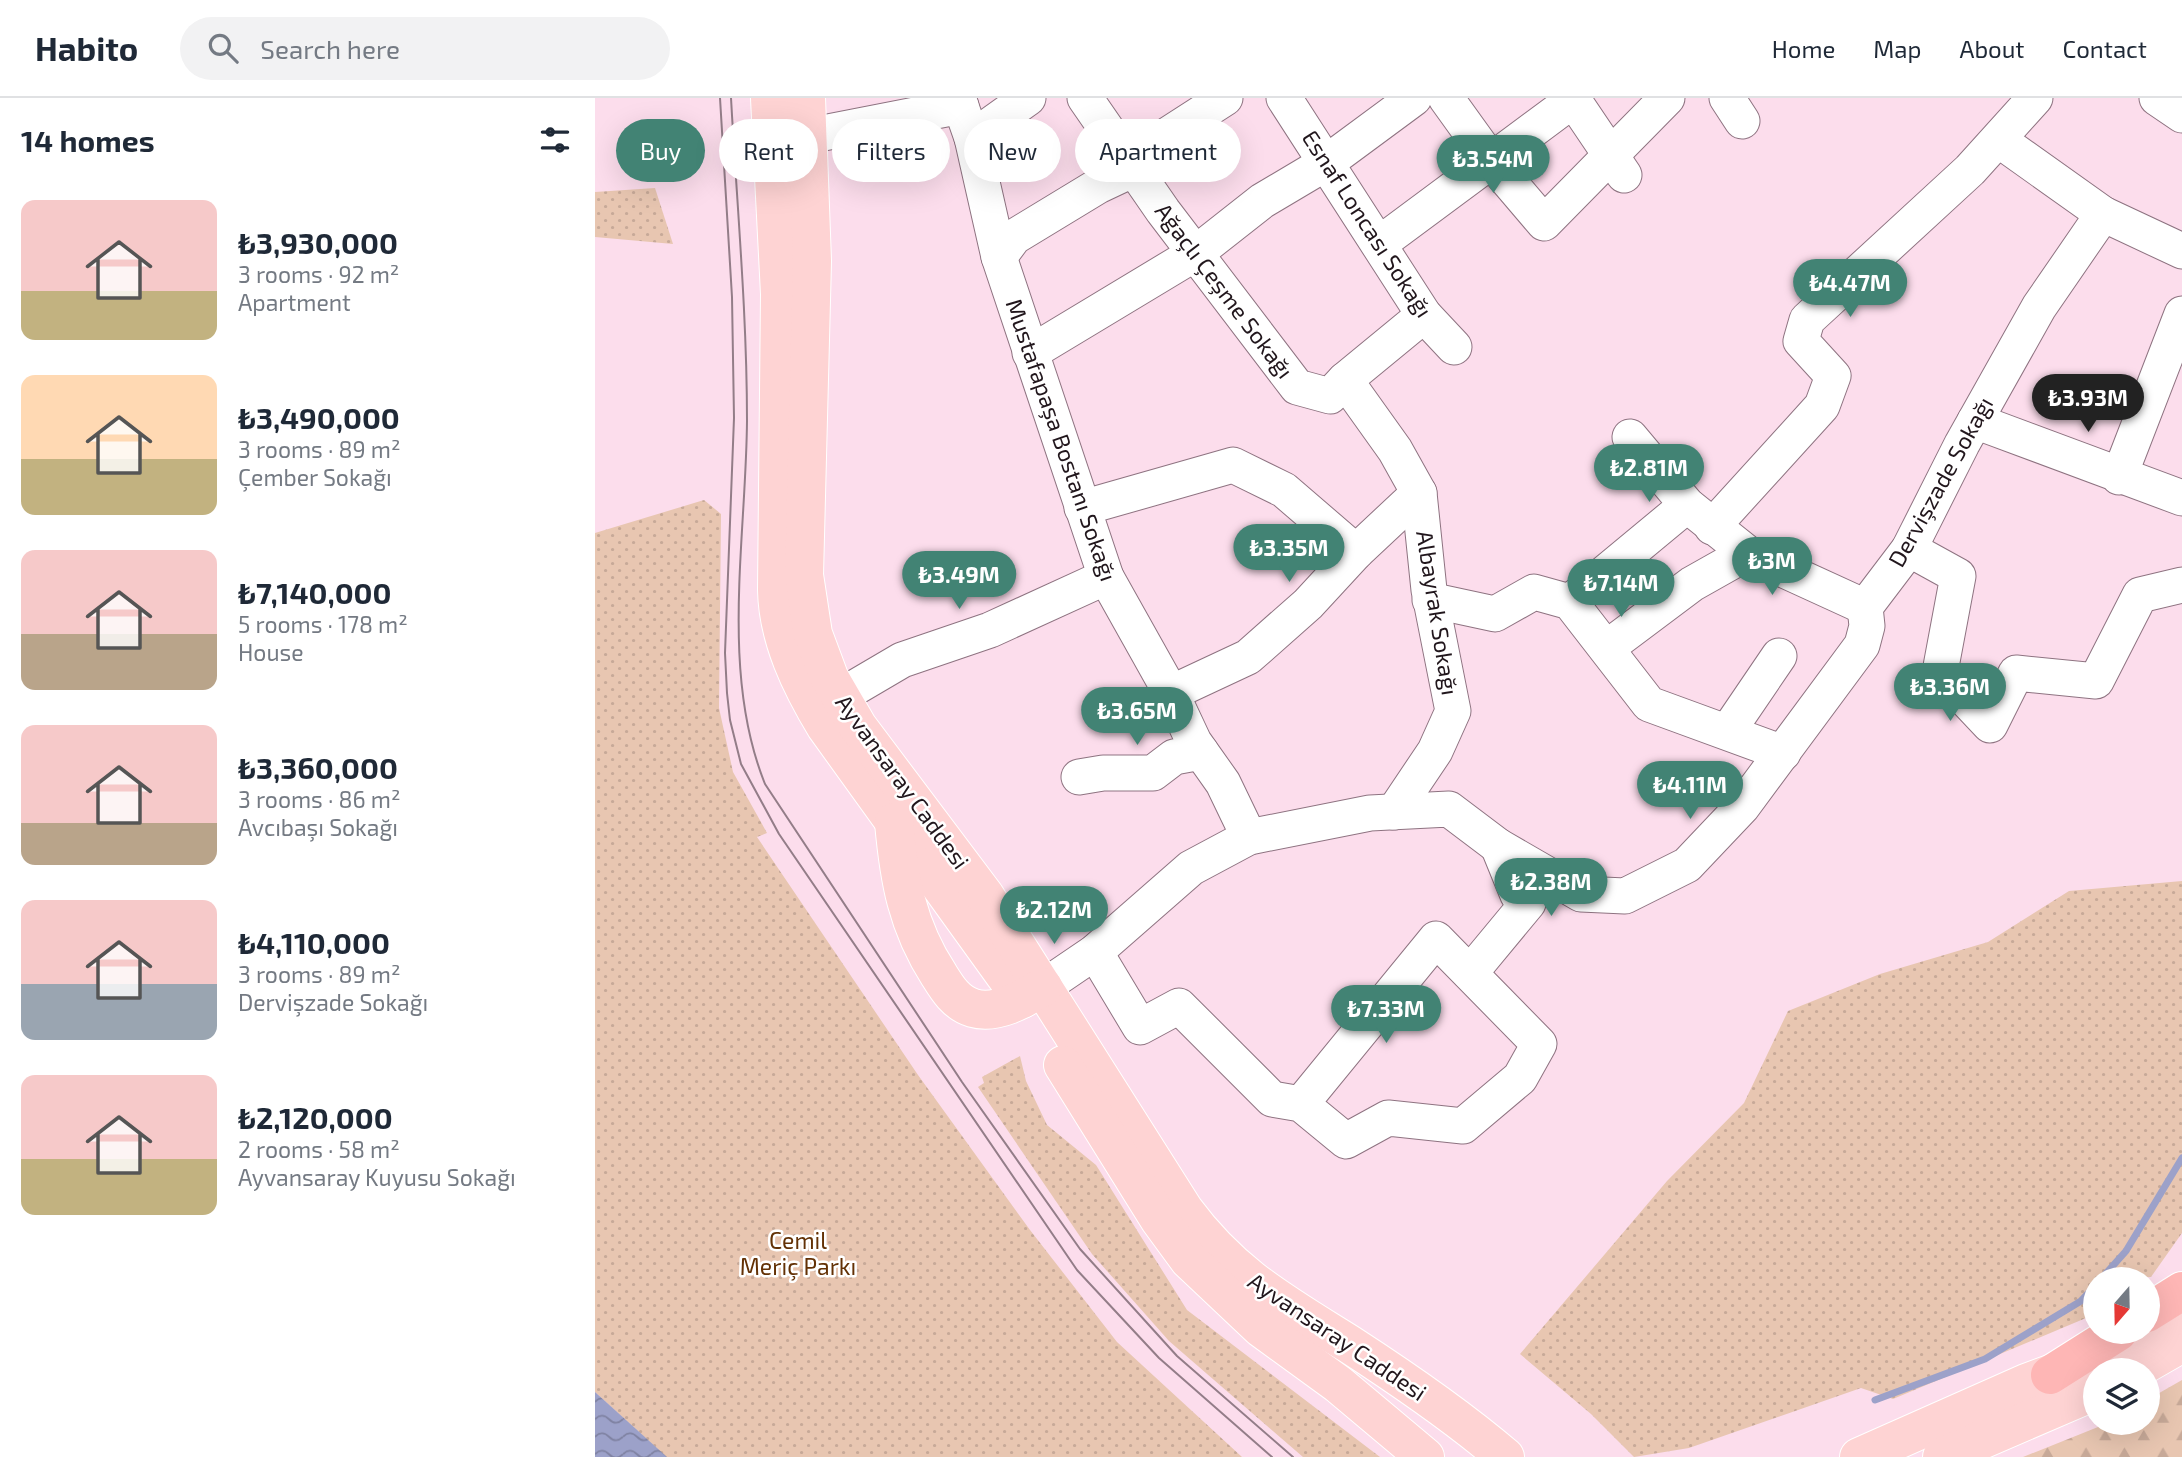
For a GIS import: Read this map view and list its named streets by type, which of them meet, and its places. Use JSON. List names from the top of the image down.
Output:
{
  "streets": {
    "main road": ["Ayvansaray Caddesi"],
    "street": [
      "Esnaf Loncası Sokağı",
      "Ağaçlı Çeşme Sokağı",
      "Mustafapaşa Bostanı Sokağı",
      "Dervişzade Sokağı",
      "Albayrak Sokağı"
    ]
  },
  "crossings": [
    ["Esnaf Loncası Sokağı", "Ağaçlı Çeşme Sokağı"],
    ["Ağaçlı Çeşme Sokağı", "Albayrak Sokağı"]
  ],
  "parks": ["Cemil Meriç Parkı"],
  "north": "bottom",
  "page": {
    "header": "Habito",
    "search": "Search here",
    "nav": [
      "Home",
      "Map",
      "About",
      "Contact"
    ],
    "heading": "14 homes",
    "chip": [
      "Buy",
      "Rent",
      "Filters",
      "New",
      "Apartment"
    ],
    "price": [
      "₺3.54M",
      "₺4.47M",
      "₺3.93M",
      "₺2.81M",
      "₺3.35M",
      "₺3M",
      "₺3.49M",
      "₺7.14M",
      "₺3.36M",
      "₺3.65M",
      "₺4.11M",
      "₺2.38M",
      "₺2.12M",
      "₺7.33M"
    ],
    "list": [
      {
        "name": "₺3,930,000",
        "note": "3 rooms · 92 m² · Apartment"
      },
      {
        "name": "₺3,490,000",
        "note": "3 rooms · 89 m² · Çember Sokağı"
      },
      {
        "name": "₺7,140,000",
        "note": "5 rooms · 178 m² · House"
      },
      {
        "name": "₺3,360,000",
        "note": "3 rooms · 86 m² · Avcıbaşı Sokağı"
      },
      {
        "name": "₺4,110,000",
        "note": "3 rooms · 89 m² · Dervişzade Sokağı"
      },
      {
        "name": "₺2,120,000",
        "note": "2 rooms · 58 m² · Ayvansaray Kuyusu Sokağı"
      }
    ]
  }
}
